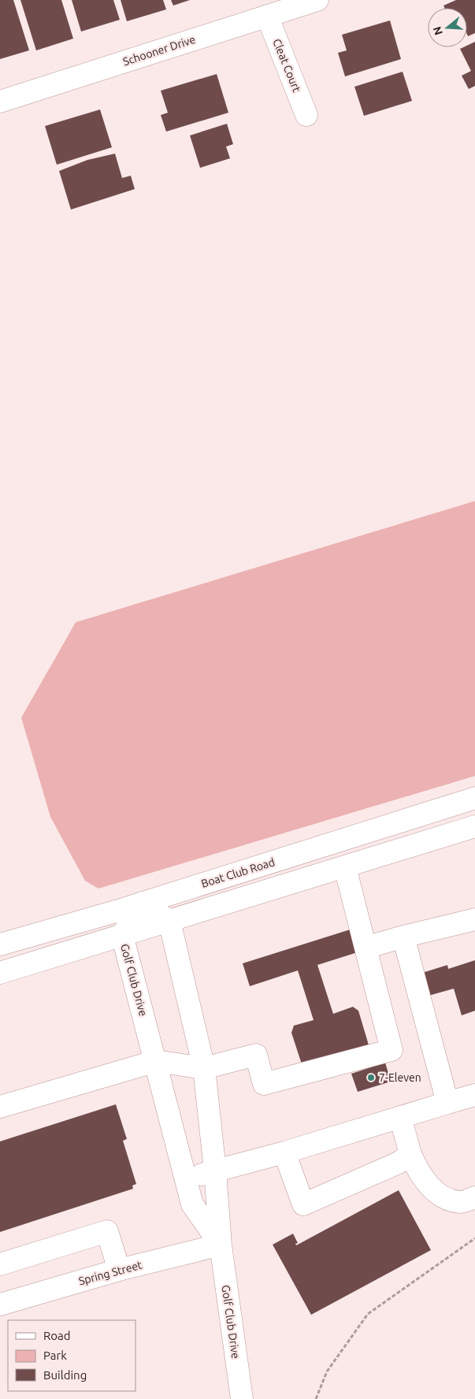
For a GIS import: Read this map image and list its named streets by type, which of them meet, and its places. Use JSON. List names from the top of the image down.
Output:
{
  "streets": {
    "street": [
      "Schooner Drive",
      "Cleat Court",
      "Boat Club Road",
      "Golf Club Drive",
      "Spring Street"
    ]
  },
  "crossings": [
    ["Schooner Drive", "Cleat Court"],
    ["Boat Club Road", "Golf Club Drive"],
    ["Golf Club Drive", "Spring Street"]
  ],
  "places": ["7-Eleven"],
  "legend": ["Road", "Park", "Building"],
  "north": "left"
}
